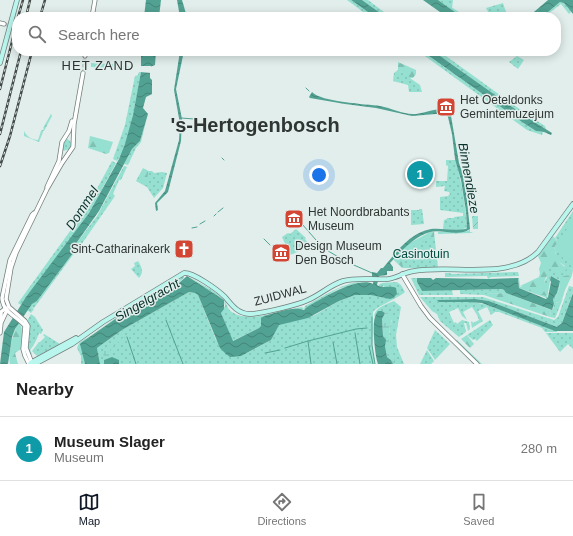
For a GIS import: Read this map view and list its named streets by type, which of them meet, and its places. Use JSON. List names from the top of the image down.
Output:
{
  "streets": {
    "main road": ["ZUIDWAL"]
  },
  "districts": ["HET ZAND", "'s-Hertogenbosch"],
  "water": ["Binnendieze", "Dommel", "Singelgracht"],
  "parks": ["Casinotuin"],
  "places": {
    "museum": ["Het Oeteldonks Gemintemuzejum", "Het Noordbrabants Museum", "Design Museum Den Bosch"],
    "church": ["Sint-Catharinakerk"]
  },
  "page": {
    "search": "Search here",
    "pins": "1",
    "heading": "Nearby",
    "list": [
      {
        "mark": "1",
        "name": "Museum Slager",
        "note": "Museum",
        "value": "280 m"
      }
    ],
    "nav": ["Map", "Directions", "Saved"]
  }
}
